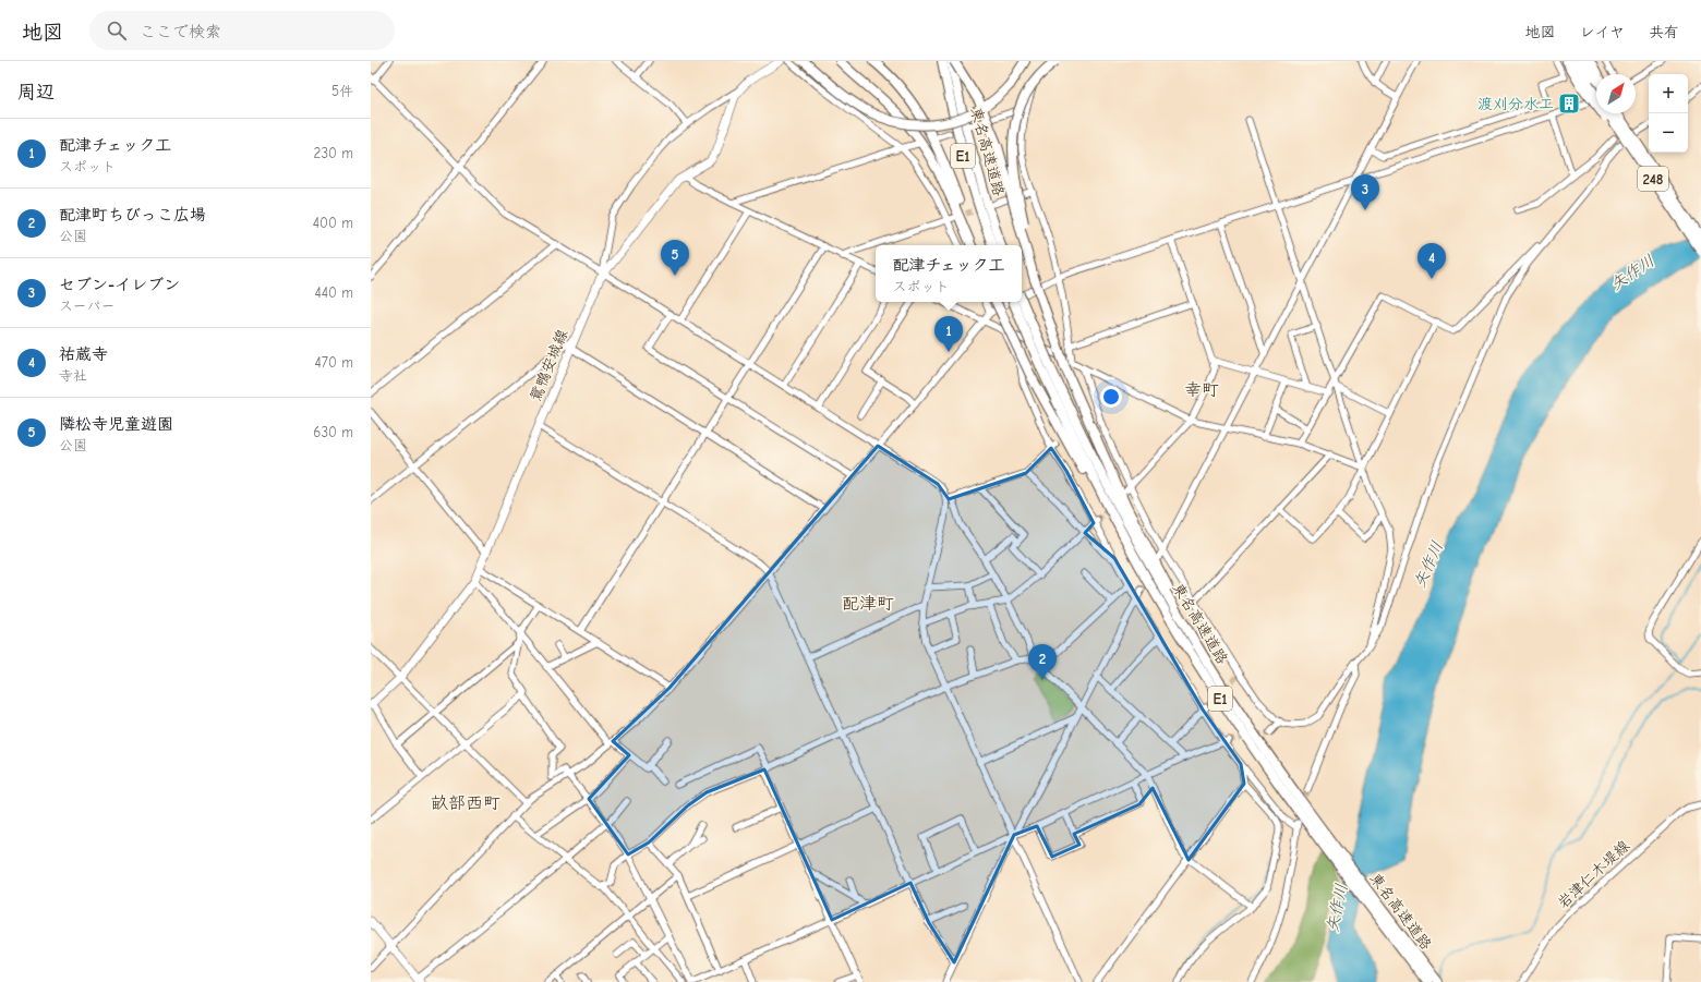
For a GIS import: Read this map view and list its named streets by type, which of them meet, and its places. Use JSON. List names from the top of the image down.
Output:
{
  "streets": {
    "highway": ["東名高速道路", "E1", "248"],
    "main road": ["鴛鴨安城線"],
    "street": ["岩津仁木堤線"]
  },
  "districts": ["幸町", "配津町", "畝部西町"],
  "water": ["矢作川"],
  "places": {
    "building": ["渡刈分水工"]
  },
  "north": "top right",
  "page": {
    "header": "地図",
    "search": "ここで検索",
    "nav": ["地図", "レイヤ", "共有"],
    "heading": ["周辺", "5件"],
    "map_buttons": ["+", "−"],
    "list": [
      {
        "mark": "1",
        "name": "配津チェック工",
        "note": "スポット",
        "value": "230 m"
      },
      {
        "mark": "2",
        "name": "配津町ちびっこ広場",
        "note": "公園",
        "value": "400 m"
      },
      {
        "mark": "3",
        "name": "セブン-イレブン",
        "note": "スーパー",
        "value": "440 m"
      },
      {
        "mark": "4",
        "name": "祐蔵寺",
        "note": "寺社",
        "value": "470 m"
      },
      {
        "mark": "5",
        "name": "隣松寺児童遊園",
        "note": "公園",
        "value": "630 m"
      }
    ],
    "pins": [
      "3",
      "5",
      "4",
      "1",
      "2"
    ],
    "popup": ["配津チェック工", "スポット"]
  }
}
